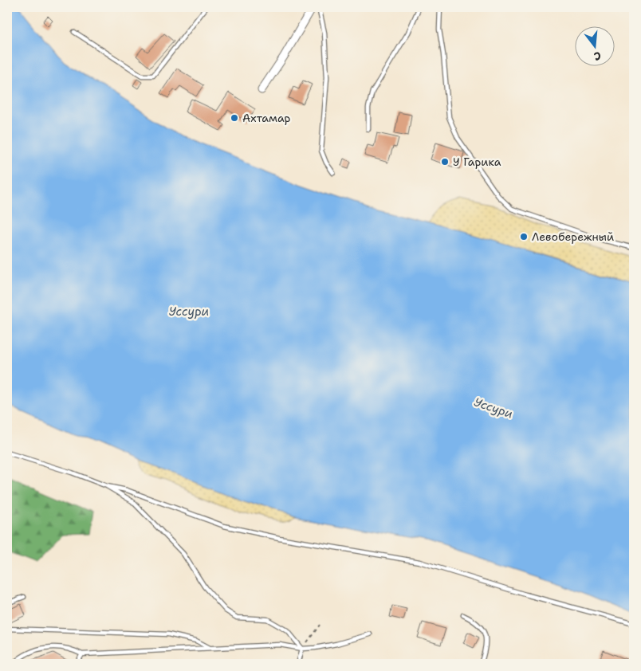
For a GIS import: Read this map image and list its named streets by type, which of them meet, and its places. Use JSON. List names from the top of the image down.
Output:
{
  "water": ["Уссури"],
  "places": ["Ахтамар", "У Гарика", "Левобережный"],
  "north": "bottom"
}
